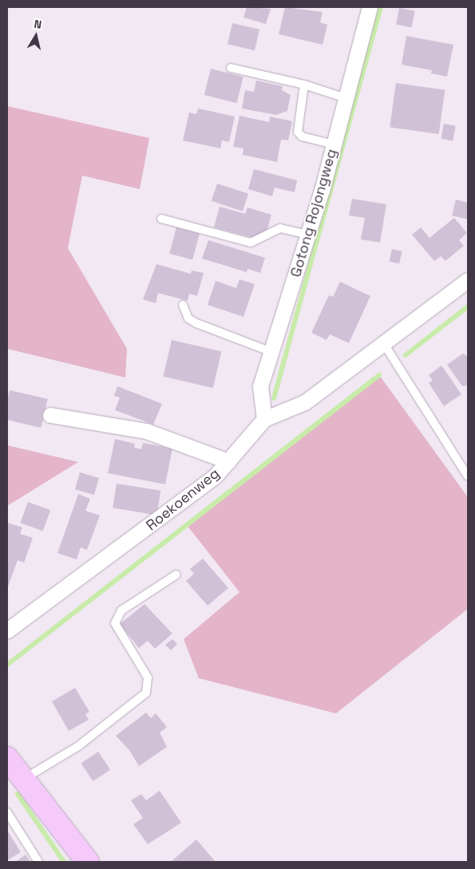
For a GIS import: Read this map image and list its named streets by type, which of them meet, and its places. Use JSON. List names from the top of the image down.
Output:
{
  "streets": {
    "street": ["Gotong Rojongweg", "Roekoenweg"]
  },
  "crossings": [
    ["Gotong Rojongweg", "Roekoenweg"]
  ],
  "north": "top"
}
